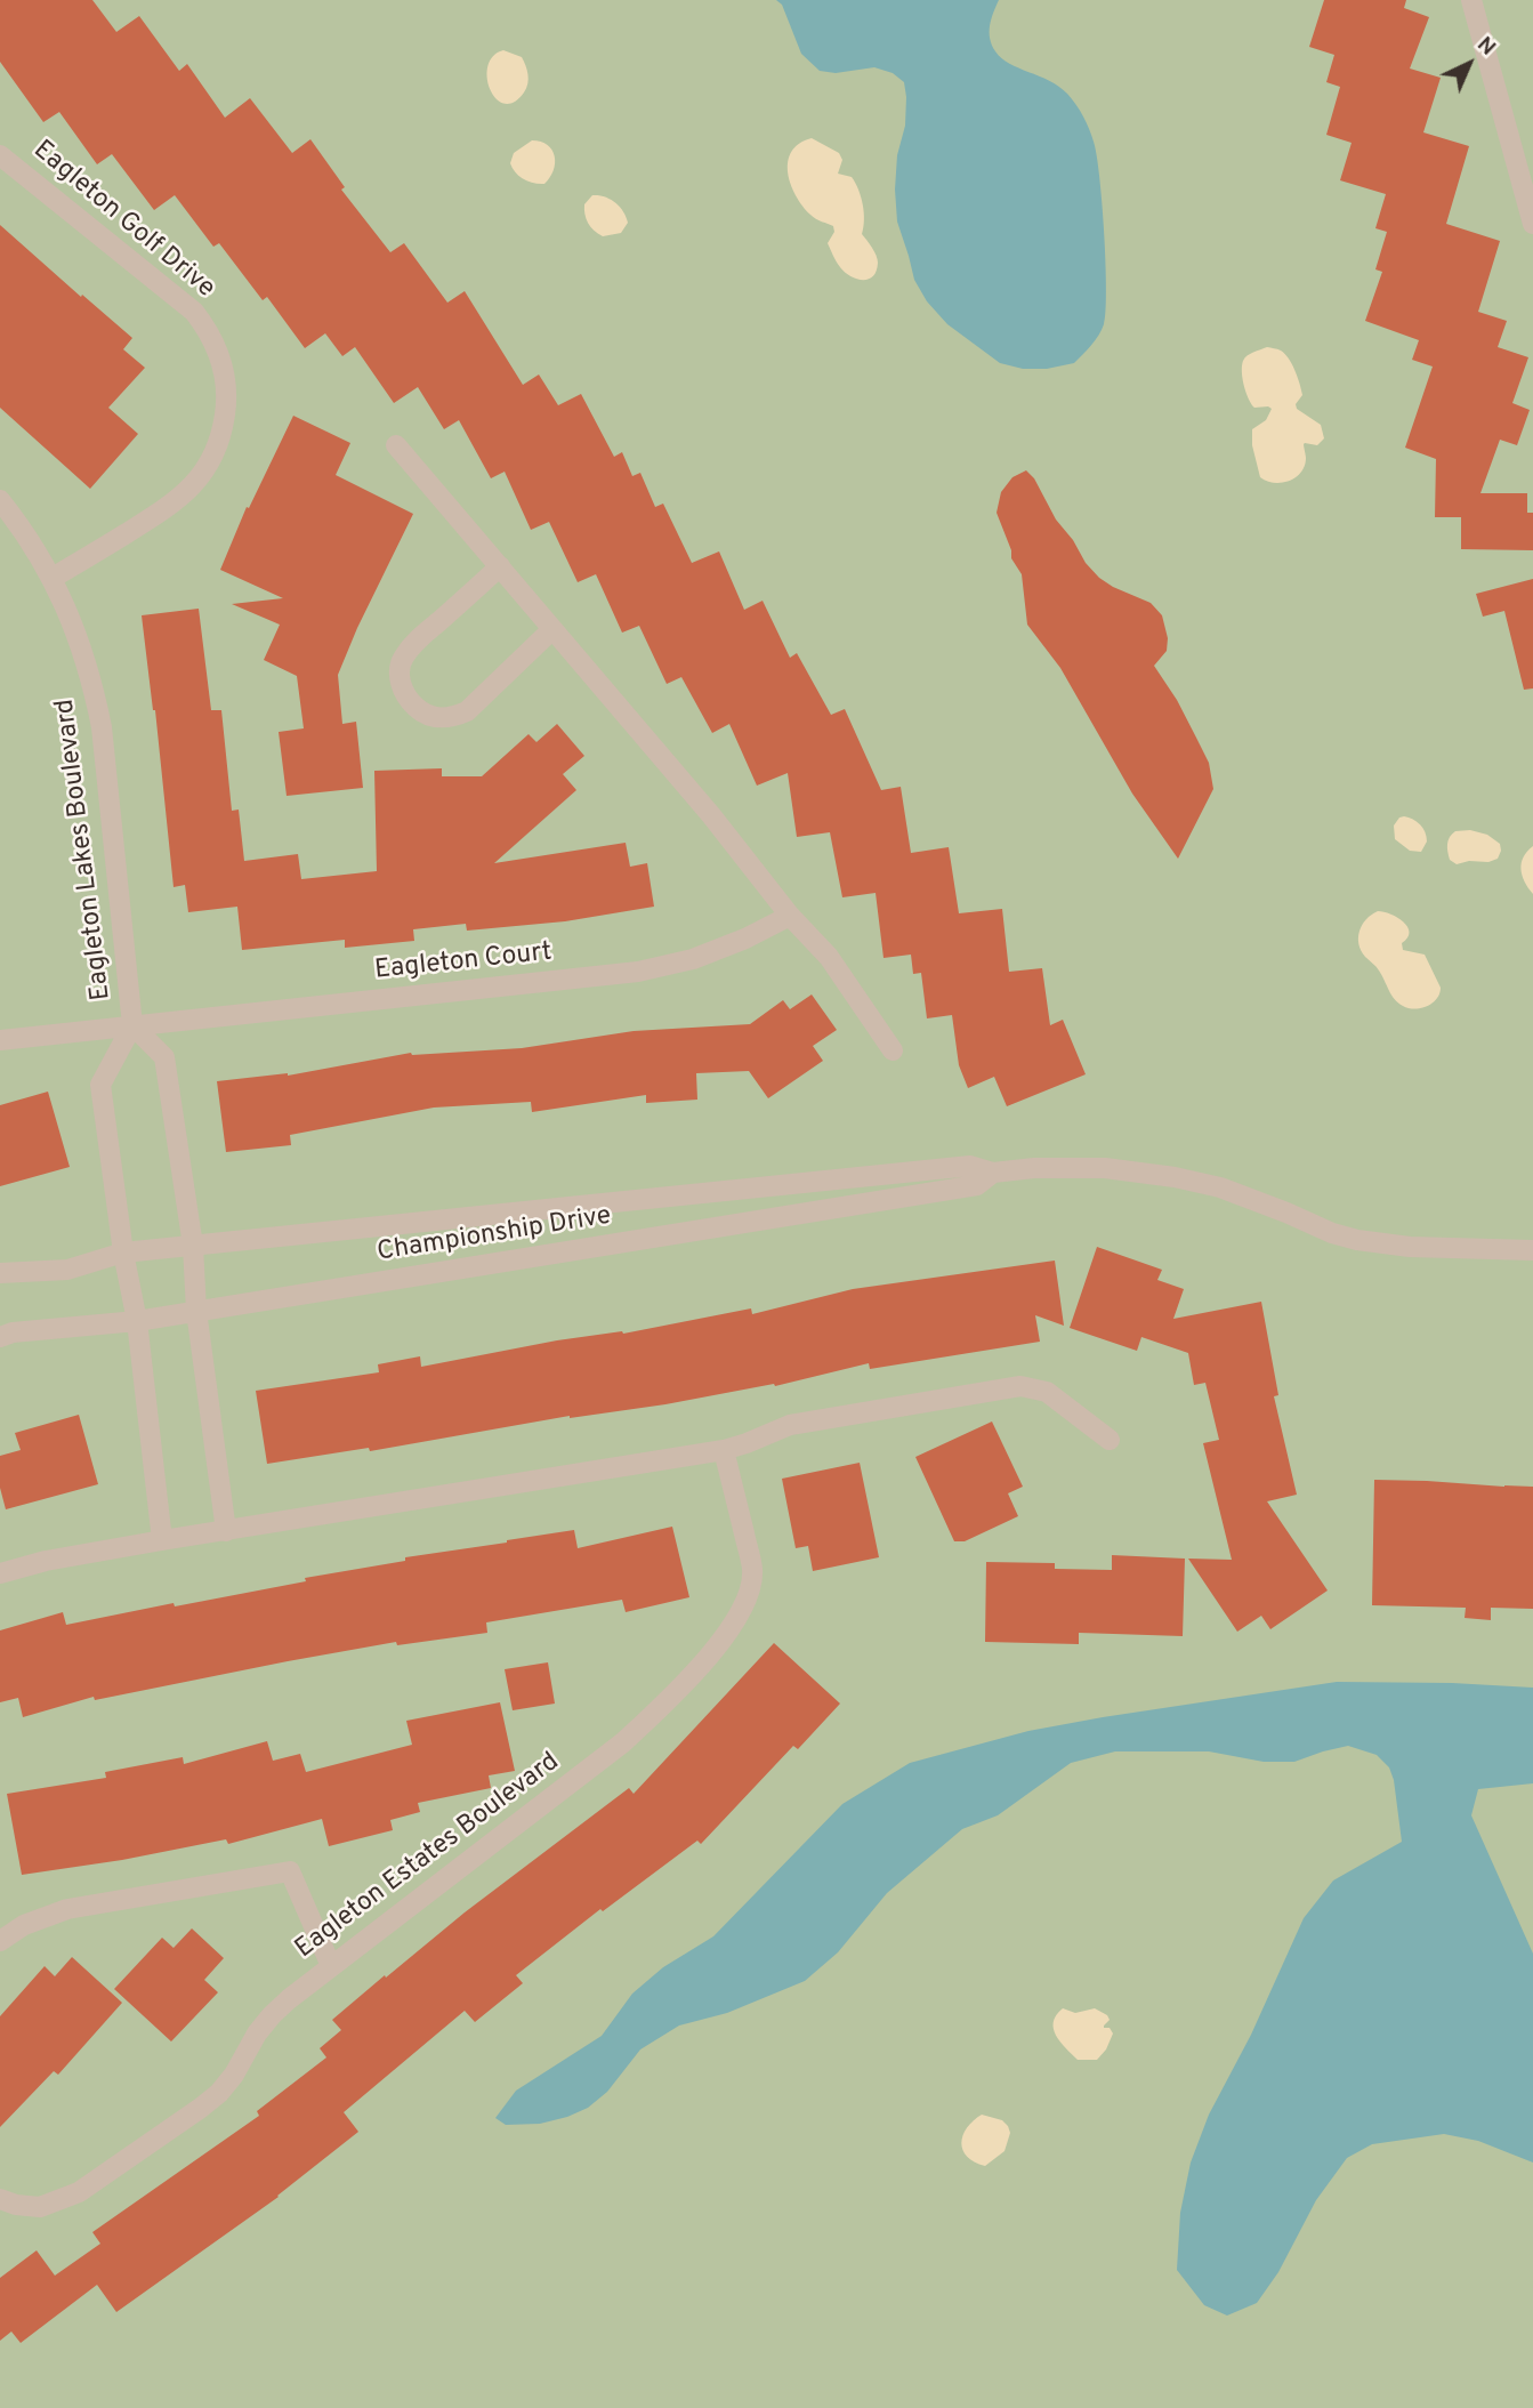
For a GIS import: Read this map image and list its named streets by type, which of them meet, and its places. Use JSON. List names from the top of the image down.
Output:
{
  "streets": {
    "street": [
      "Eagleton Golf Drive",
      "Eagleton Lakes Boulevard",
      "Eagleton Court",
      "Championship Drive",
      "Eagleton Estates Boulevard"
    ]
  },
  "crossings": [
    ["Eagleton Golf Drive", "Eagleton Lakes Boulevard"],
    ["Eagleton Lakes Boulevard", "Eagleton Court"],
    ["Eagleton Lakes Boulevard", "Championship Drive"]
  ],
  "north": "top right"
}
